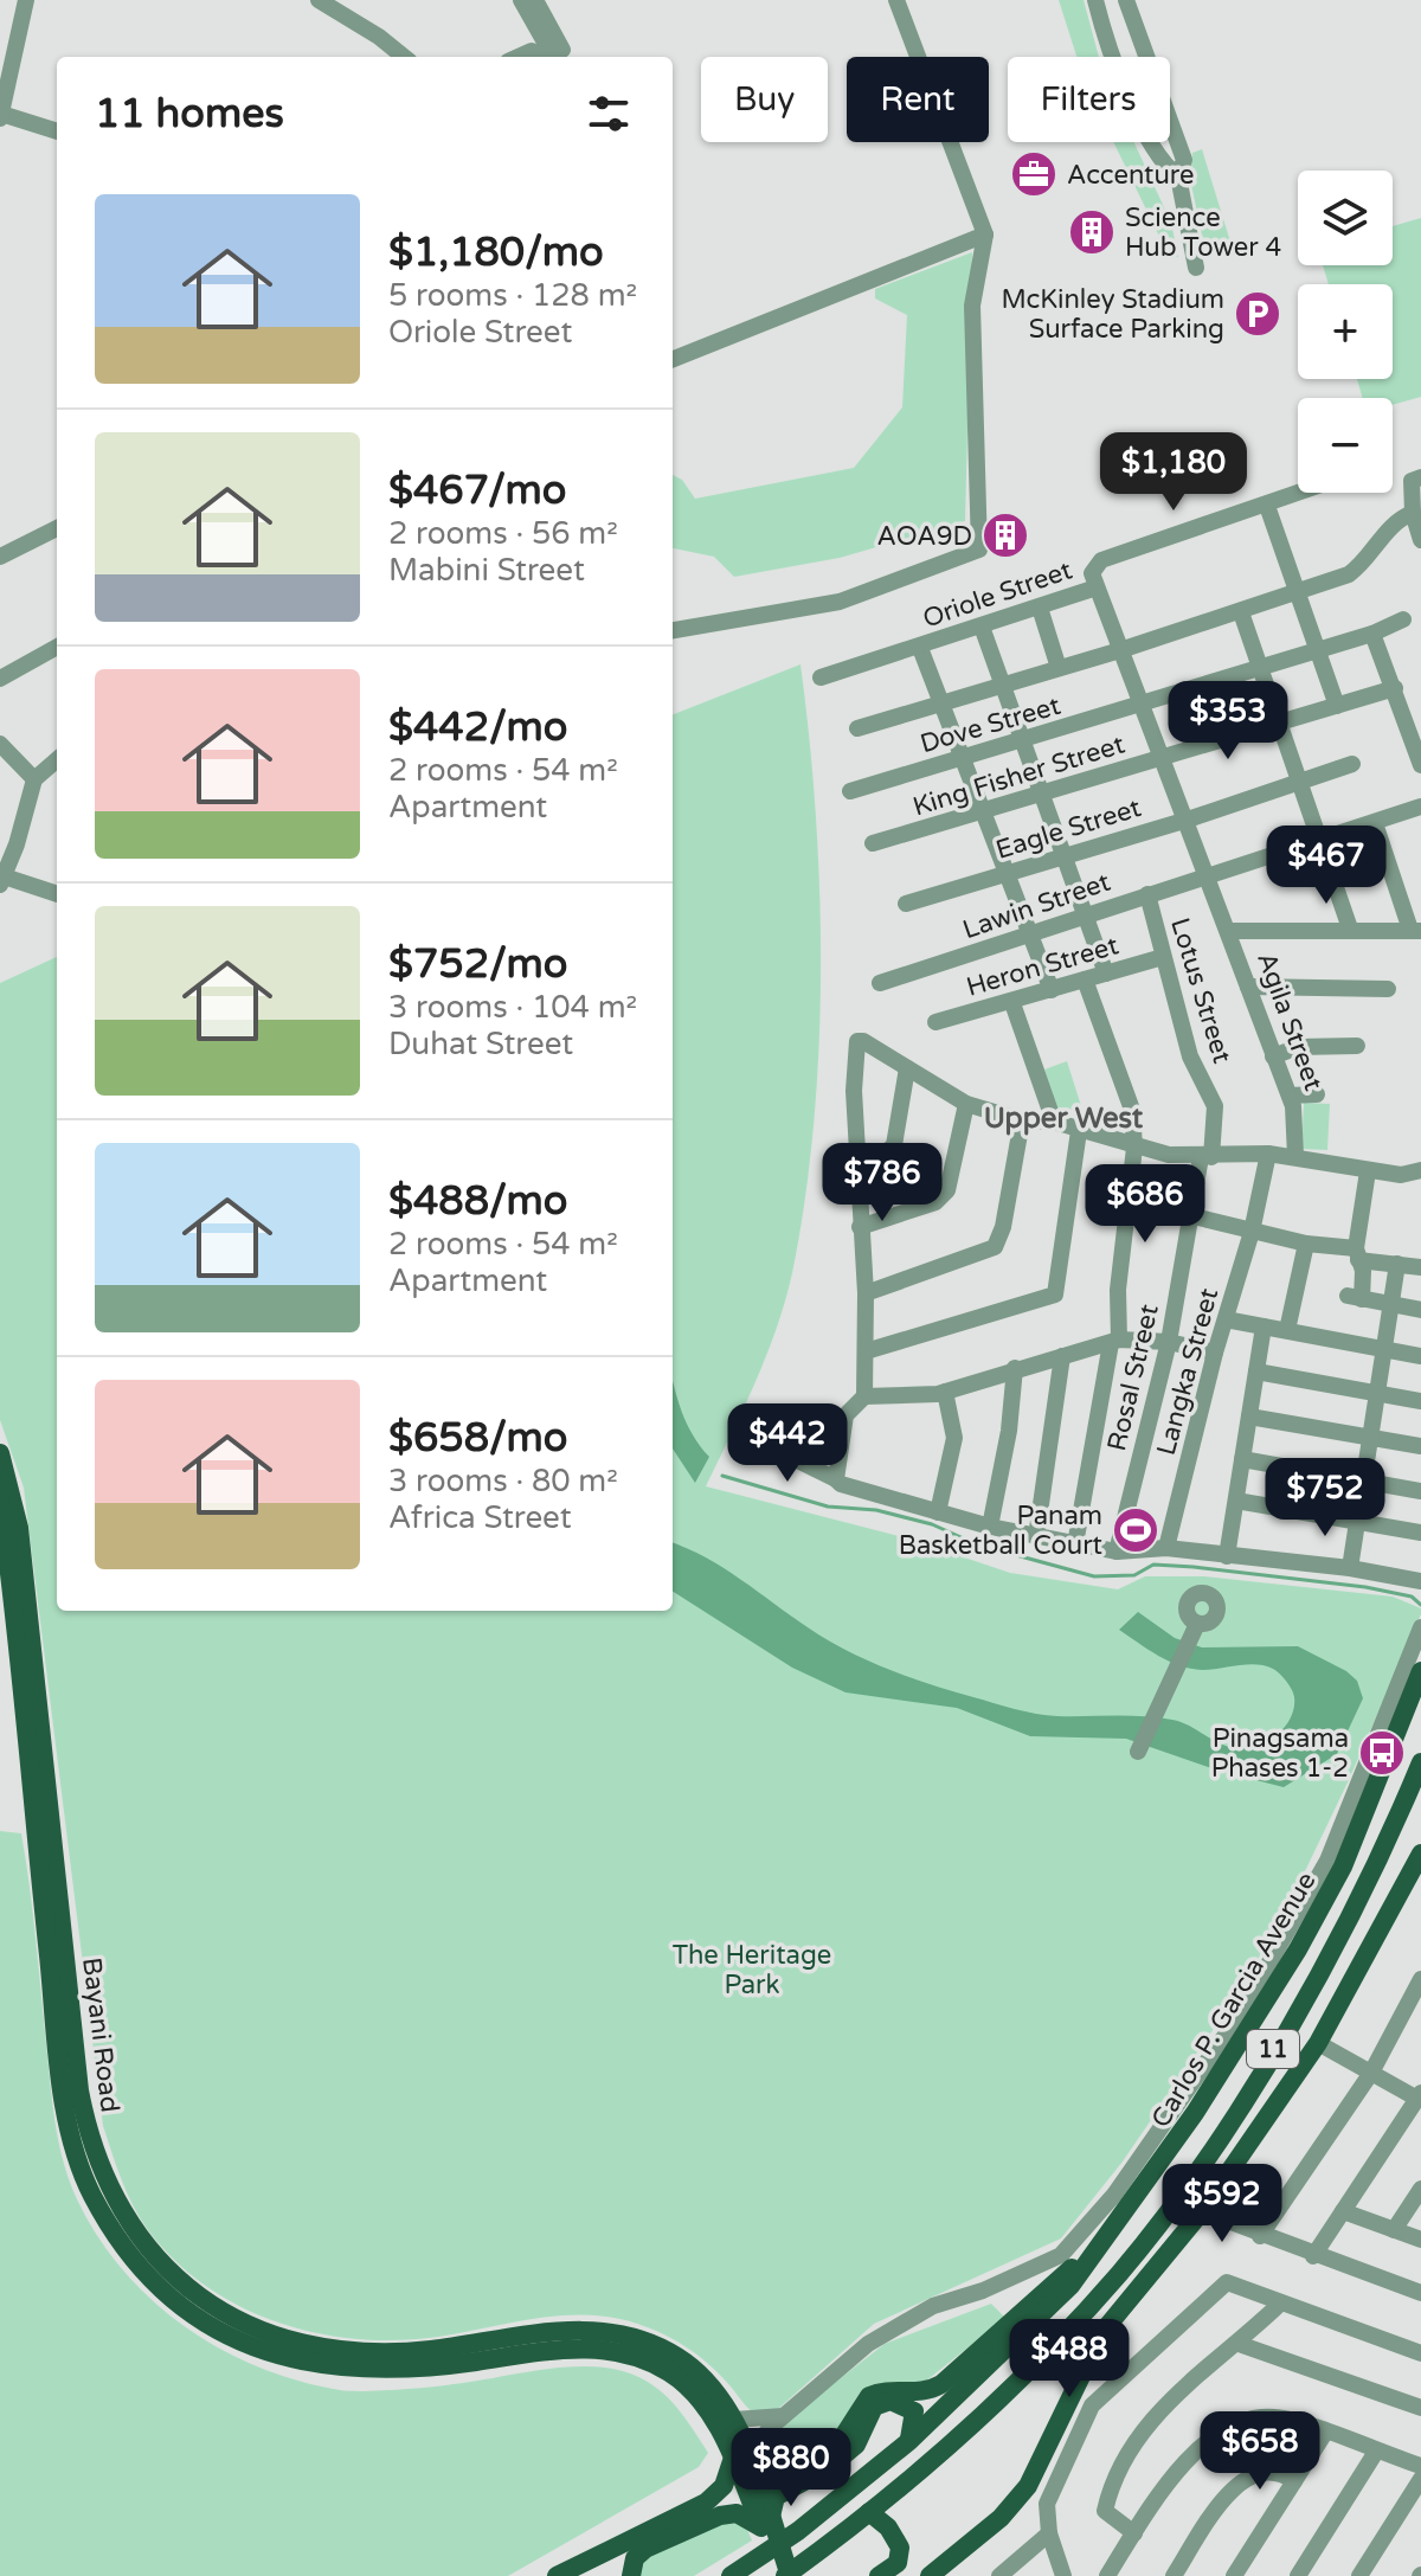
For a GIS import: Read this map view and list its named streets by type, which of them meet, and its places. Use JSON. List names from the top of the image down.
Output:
{
  "streets": {
    "main road": ["Carlos P. Garcia Avenue", "Bayani Road", "11"],
    "street": [
      "Oriole Street",
      "Dove Street",
      "King Fisher Street",
      "Eagle Street",
      "Lawin Street",
      "Heron Street",
      "Lotus Street",
      "Agila Street",
      "Langka Street",
      "Rosal Street"
    ]
  },
  "crossings": [
    ["Oriole Street", "Agila Street"],
    ["Dove Street", "Agila Street"],
    ["King Fisher Street", "Agila Street"],
    ["Eagle Street", "Agila Street"],
    ["Lawin Street", "Lotus Street"],
    ["Lawin Street", "Agila Street"],
    ["Heron Street", "Lotus Street"],
    ["Lotus Street", "Rosal Street"],
    ["Bayani Road", "11"]
  ],
  "districts": ["Upper West"],
  "parks": ["The Heritage Park"],
  "places": {
    "office": ["Accenture"],
    "building": ["Science Hub Tower 4", "AOA9D"],
    "parking": ["McKinley Stadium Surface Parking"],
    "sports": ["Panam Basketball Court"],
    "bus stop": ["Pinagsama Phases 1-2"]
  },
  "page": {
    "chip": ["Buy", "Rent", "Filters"],
    "heading": "11 homes",
    "map_buttons": ["+", "−"],
    "list": [
      {
        "name": "$1,180/mo",
        "note": "5 rooms · 128 m² · Oriole Street"
      },
      {
        "name": "$467/mo",
        "note": "2 rooms · 56 m² · Mabini Street"
      },
      {
        "name": "$442/mo",
        "note": "2 rooms · 54 m² · Apartment"
      },
      {
        "name": "$752/mo",
        "note": "3 rooms · 104 m² · Duhat Street"
      },
      {
        "name": "$488/mo",
        "note": "2 rooms · 54 m² · Apartment"
      },
      {
        "name": "$658/mo",
        "note": "3 rooms · 80 m² · Africa Street"
      }
    ],
    "price": [
      "$1,180",
      "$353",
      "$467",
      "$786",
      "$686",
      "$442",
      "$752",
      "$592",
      "$488",
      "$658",
      "$880"
    ]
  }
}
